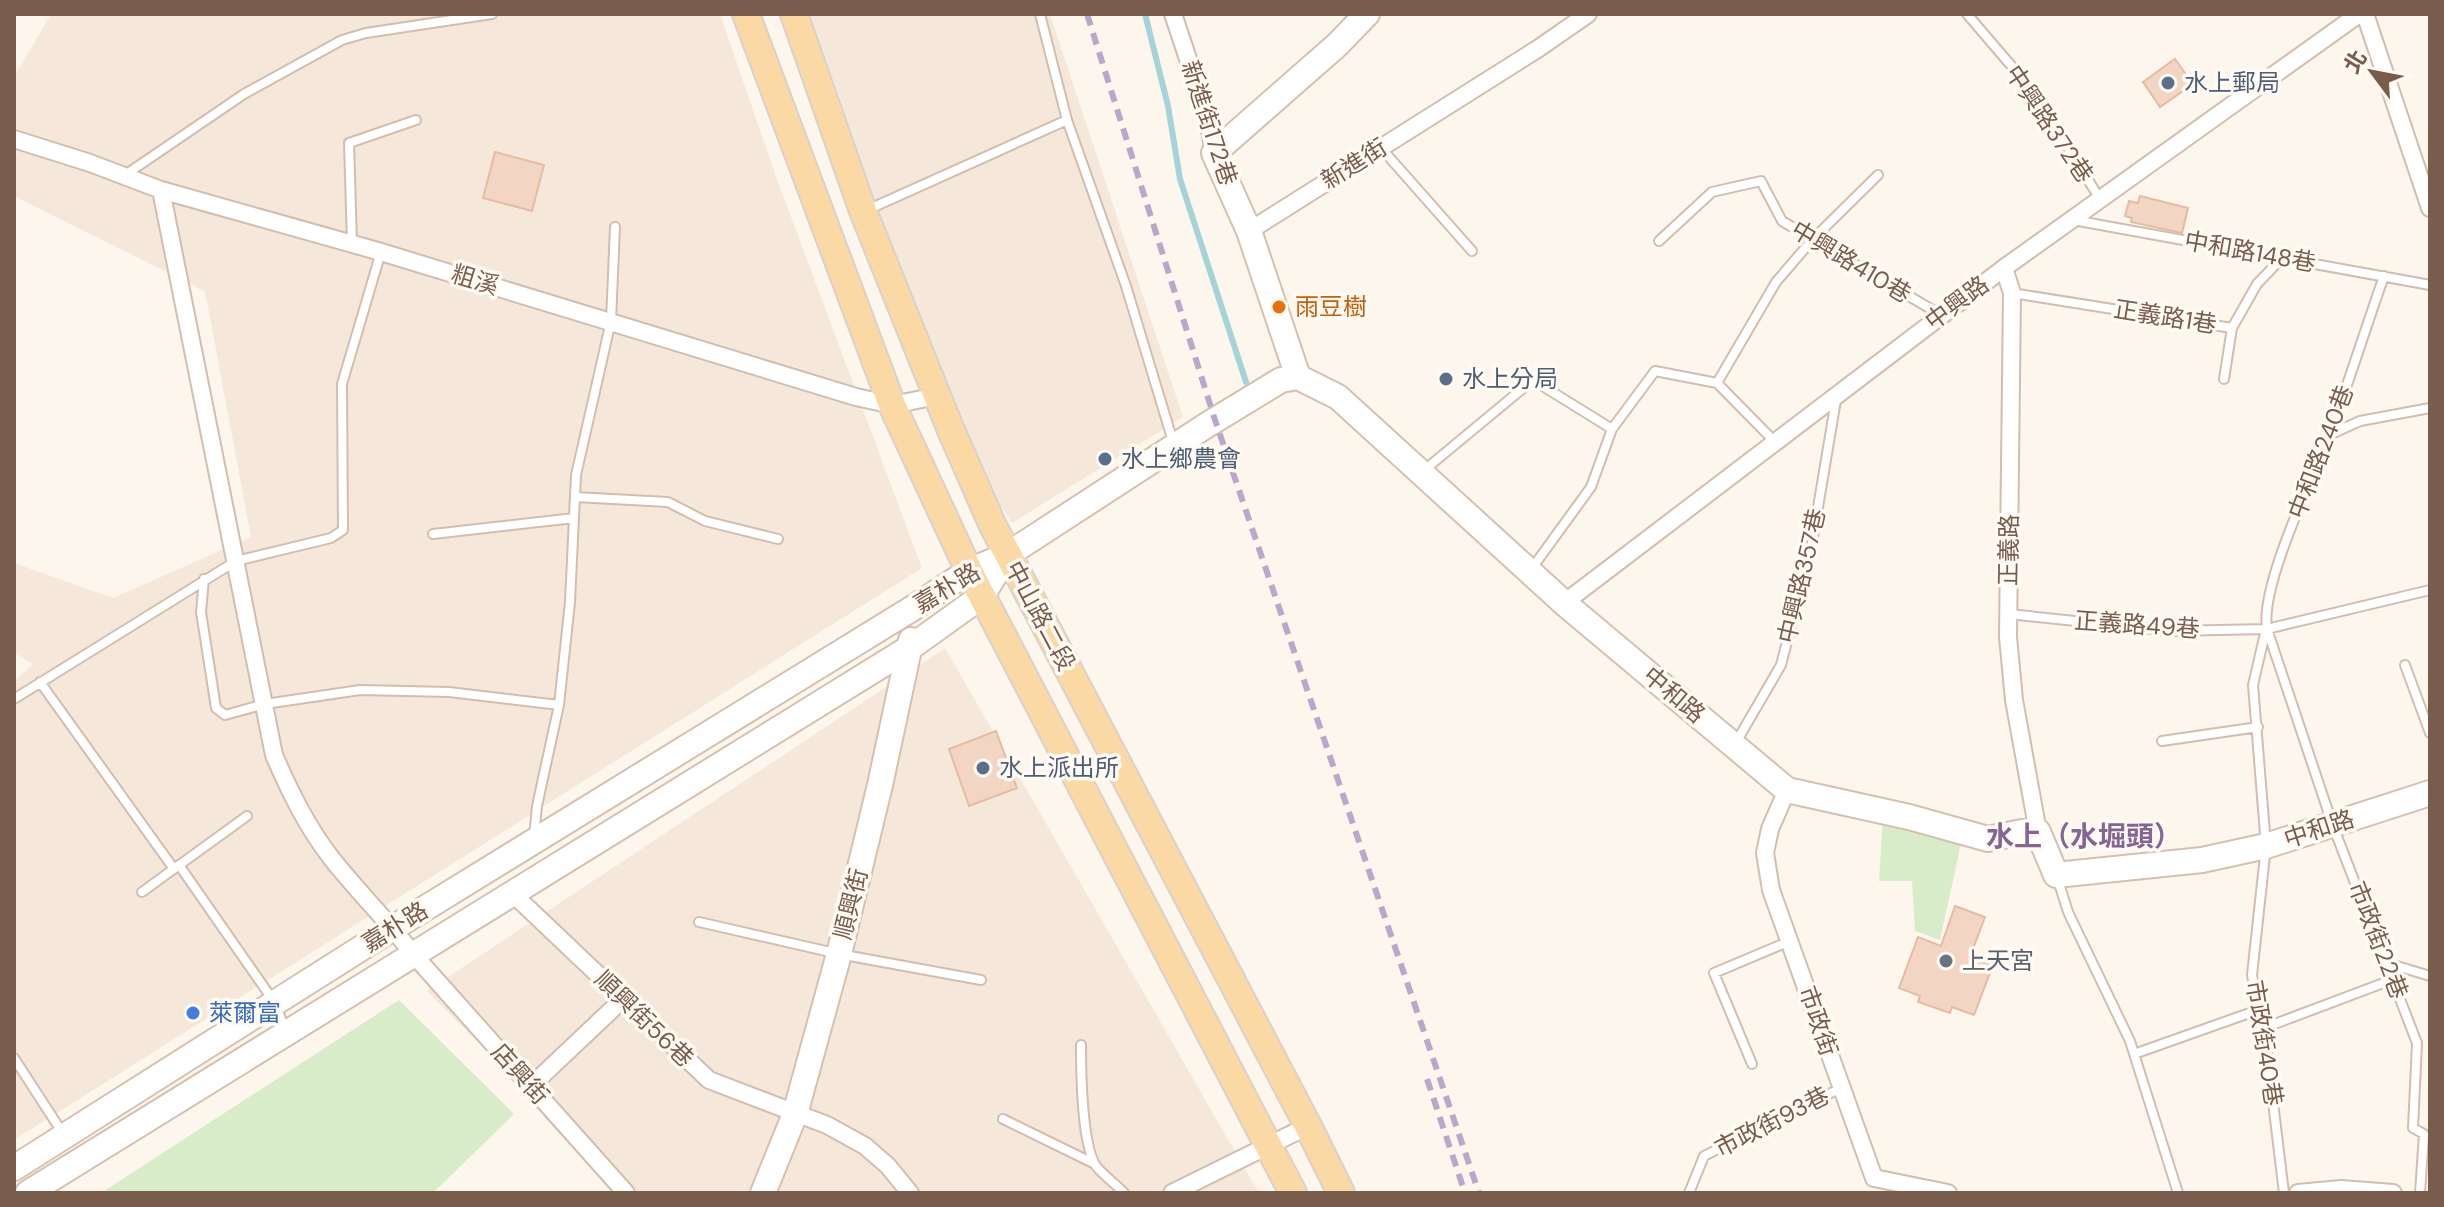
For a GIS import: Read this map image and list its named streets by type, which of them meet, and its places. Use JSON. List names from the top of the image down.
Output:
{
  "streets": {
    "main road": ["中山路二段"],
    "street": [
      "新進街172巷",
      "新進街",
      "粗溪",
      "中興路",
      "正義路",
      "嘉朴路",
      "中和路",
      "順興街",
      "順興街56巷",
      "市政街",
      "店興街"
    ],
    "lane": [
      "中興路372巷",
      "中和路148巷",
      "中興路410巷",
      "正義路1巷",
      "中和路240巷",
      "中興路357巷",
      "正義路49巷",
      "市政街22巷",
      "市政街40巷",
      "市政街93巷"
    ]
  },
  "crossings": [
    ["新進街172巷", "新進街"],
    ["中興路372巷", "中興路"],
    ["中和路148巷", "中興路"],
    ["中和路148巷", "正義路1巷"],
    ["中和路148巷", "中和路240巷"],
    ["中興路410巷", "中興路"],
    ["粗溪", "中山路二段"],
    ["粗溪", "店興街"],
    ["中興路", "正義路"],
    ["中興路", "中興路357巷"],
    ["中興路", "中和路"],
    ["正義路1巷", "正義路"],
    ["中和路240巷", "正義路49巷"],
    ["中和路240巷", "中和路"],
    ["中和路240巷", "市政街22巷"],
    ["中和路240巷", "市政街40巷"],
    ["正義路", "正義路49巷"],
    ["正義路", "中和路"],
    ["中興路357巷", "中和路"],
    ["嘉朴路", "中山路二段"],
    ["嘉朴路", "順興街"],
    ["嘉朴路", "順興街56巷"],
    ["嘉朴路", "店興街"],
    ["中和路", "市政街22巷"],
    ["中和路", "市政街"],
    ["中和路", "市政街40巷"],
    ["順興街", "順興街56巷"],
    ["市政街", "市政街93巷"]
  ],
  "districts": ["水上（水堀頭）"],
  "places": [
    "水上郵局",
    "雨豆樹",
    "水上分局",
    "水上鄉農會",
    "水上派出所",
    "上天宮",
    "萊爾富"
  ],
  "north": "top left"
}
